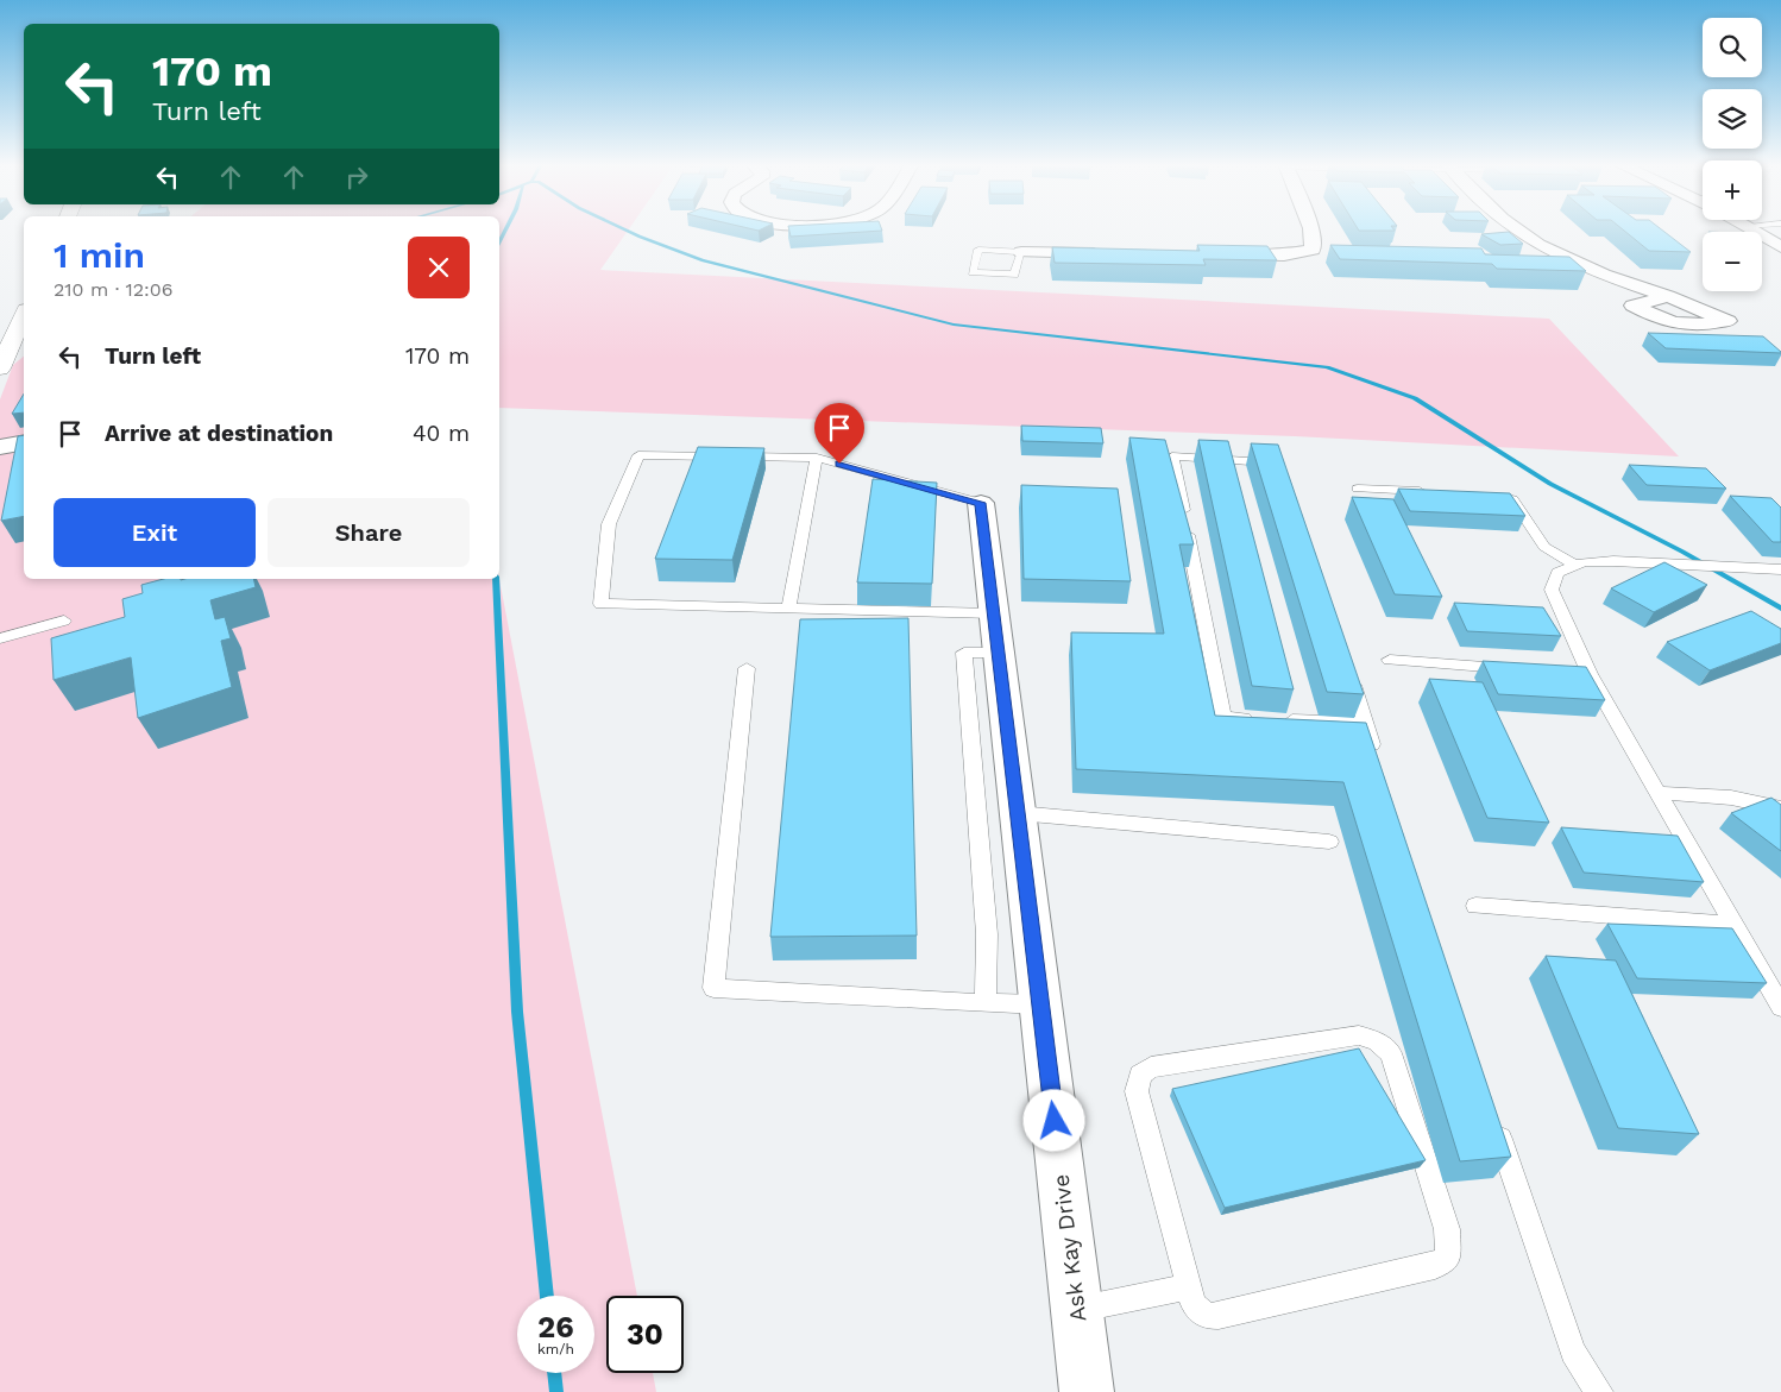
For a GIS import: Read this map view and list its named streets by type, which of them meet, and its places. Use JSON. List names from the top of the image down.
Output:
{
  "streets": {
    "street": ["Ask Kay Drive"]
  },
  "page": {
    "map_buttons": ["+", "−"],
    "turn": ["170 m", "Turn left"],
    "heading": ["1 min", "210 m · 12:06"],
    "list": [
      {
        "name": "Turn left",
        "value": "170 m"
      },
      {
        "name": "Arrive at destination",
        "value": "40 m"
      }
    ],
    "buttons": ["Exit", "Share"],
    "speed": "26 km/h",
    "limit": "30"
  }
}
